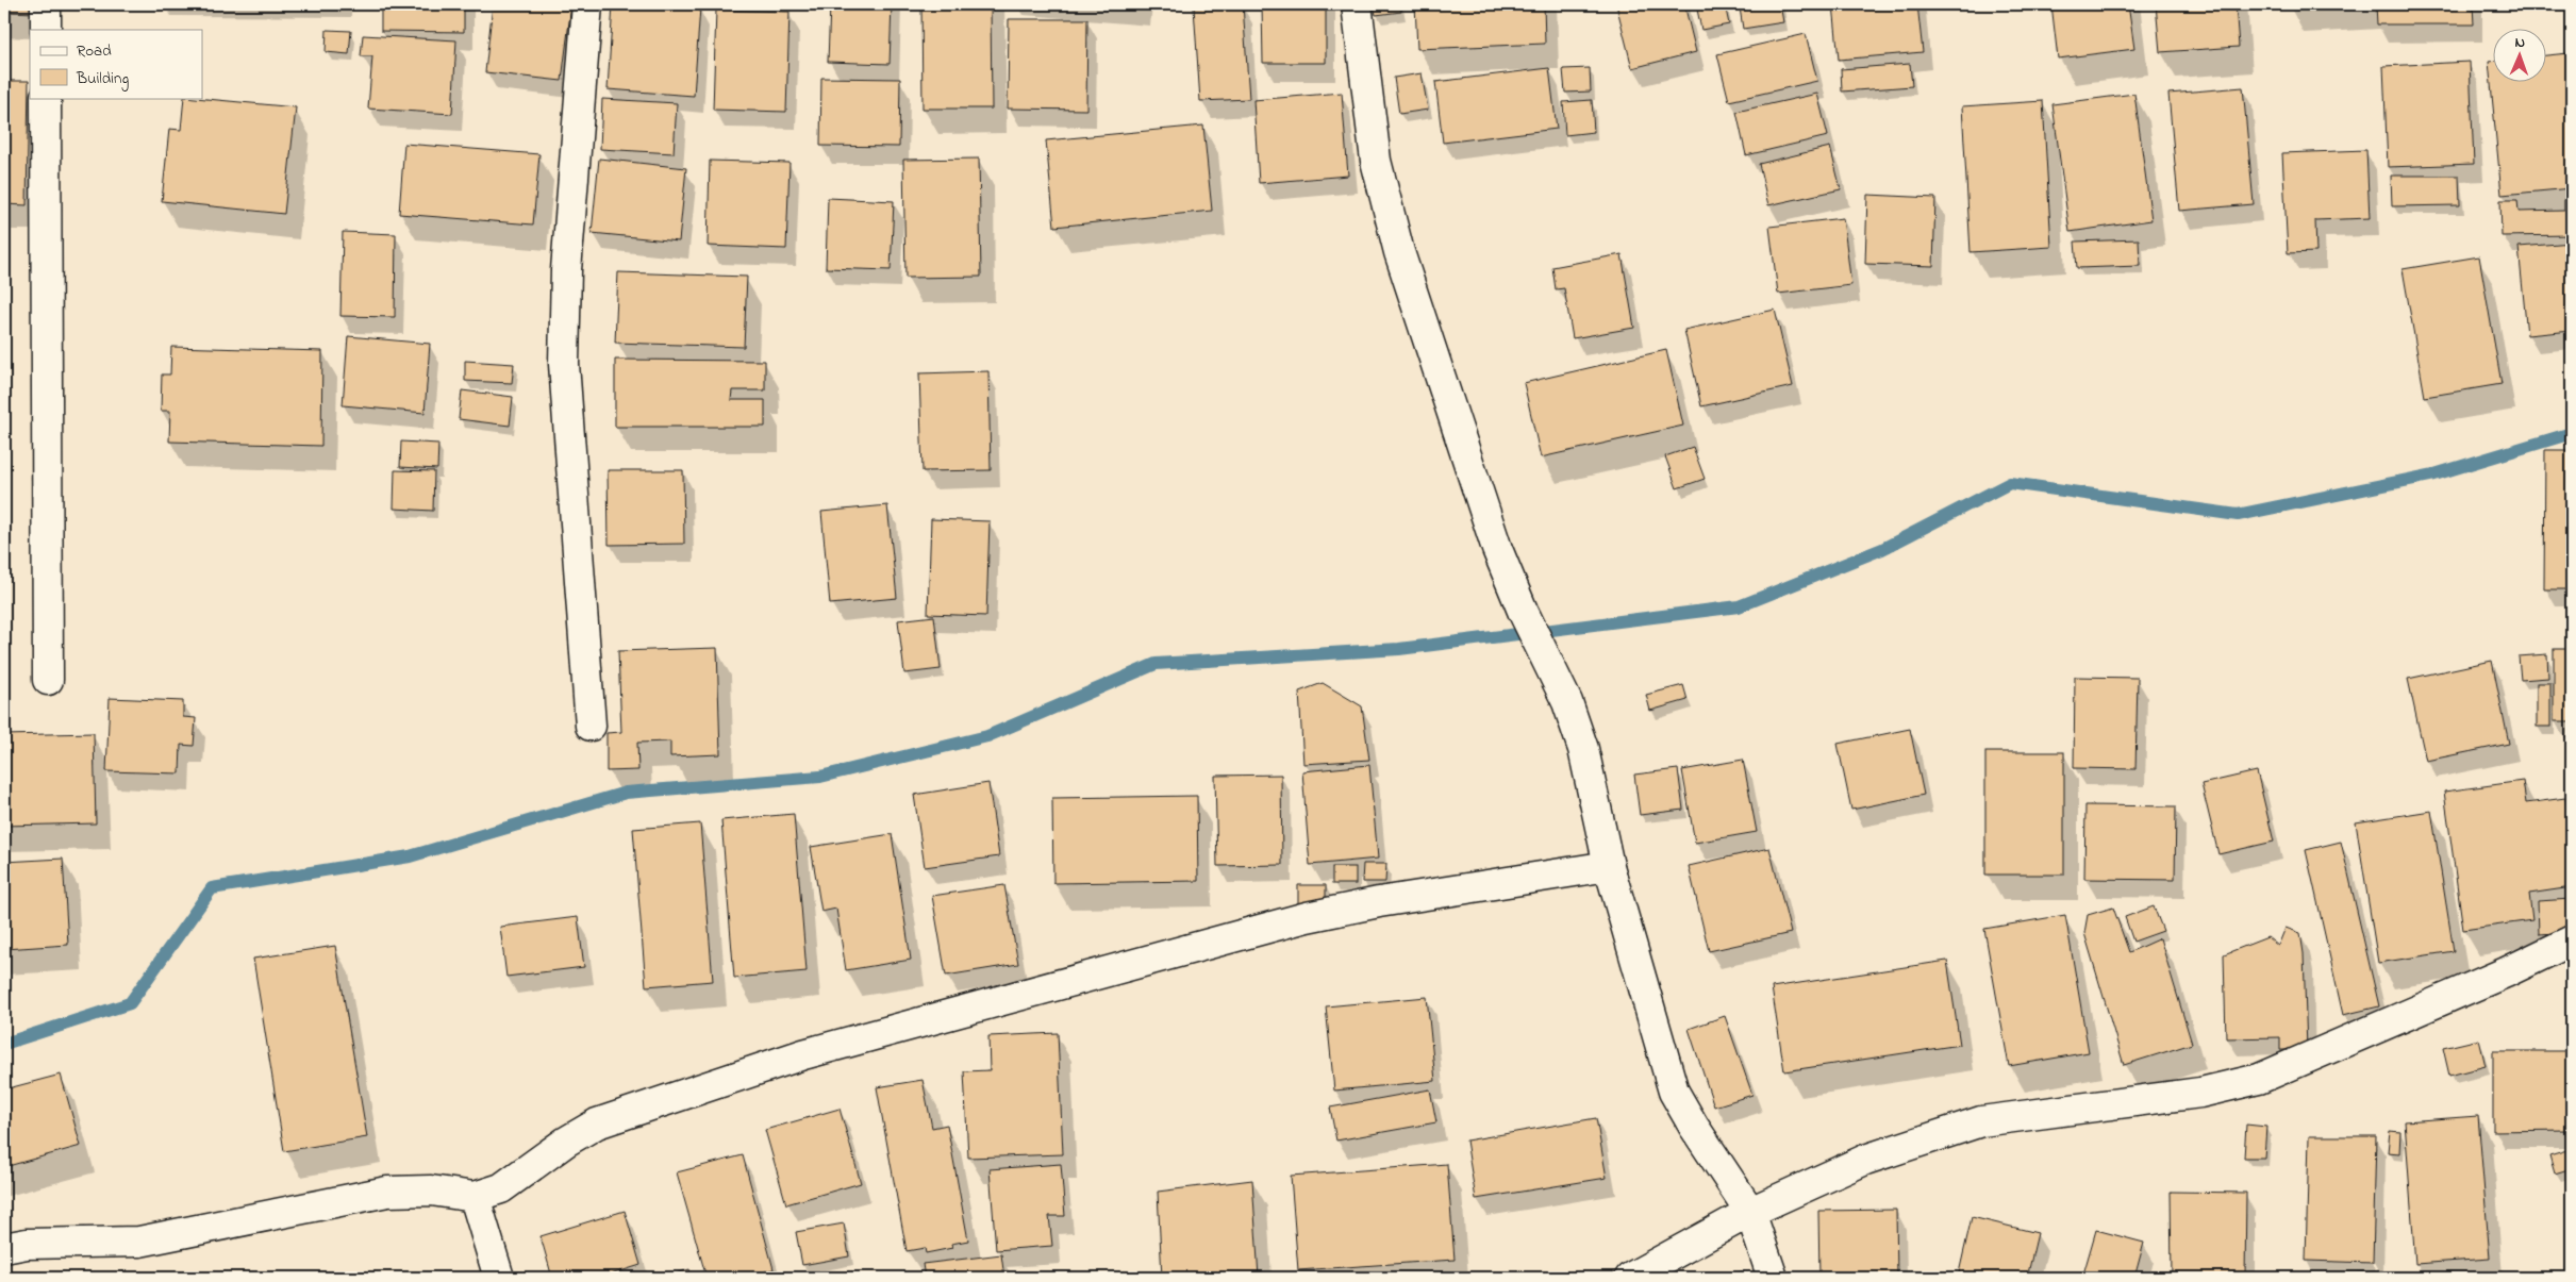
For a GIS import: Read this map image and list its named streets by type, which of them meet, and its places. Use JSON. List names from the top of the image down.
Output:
{
  "legend": ["Road", "Building"],
  "north": "top"
}
